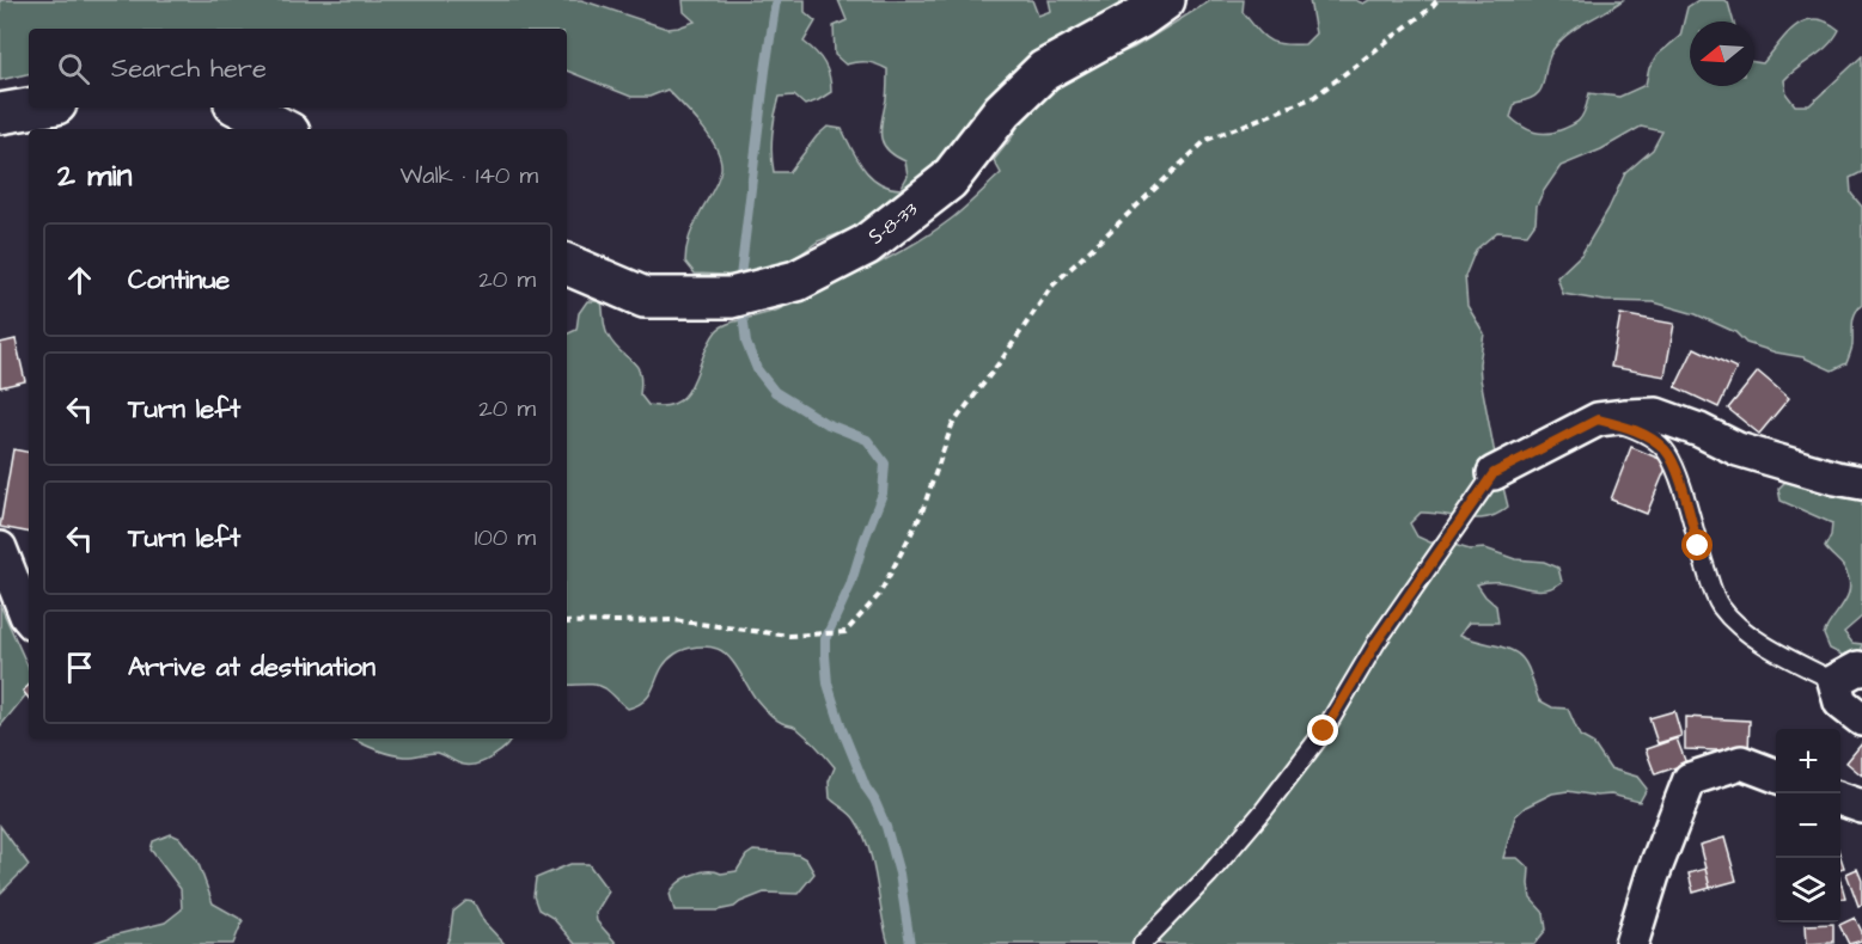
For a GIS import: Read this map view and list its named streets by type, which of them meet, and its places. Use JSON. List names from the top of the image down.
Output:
{
  "streets": {
    "street": ["Տ-8-33"]
  },
  "north": "left",
  "page": {
    "search": "Search here",
    "heading": ["2 min", "Walk · 140 m"],
    "list": [
      ["Continue", "20 m"],
      ["Turn left", "20 m"],
      ["Turn left", "100 m"],
      "Arrive at destination"
    ],
    "map_buttons": ["+", "−"]
  }
}
